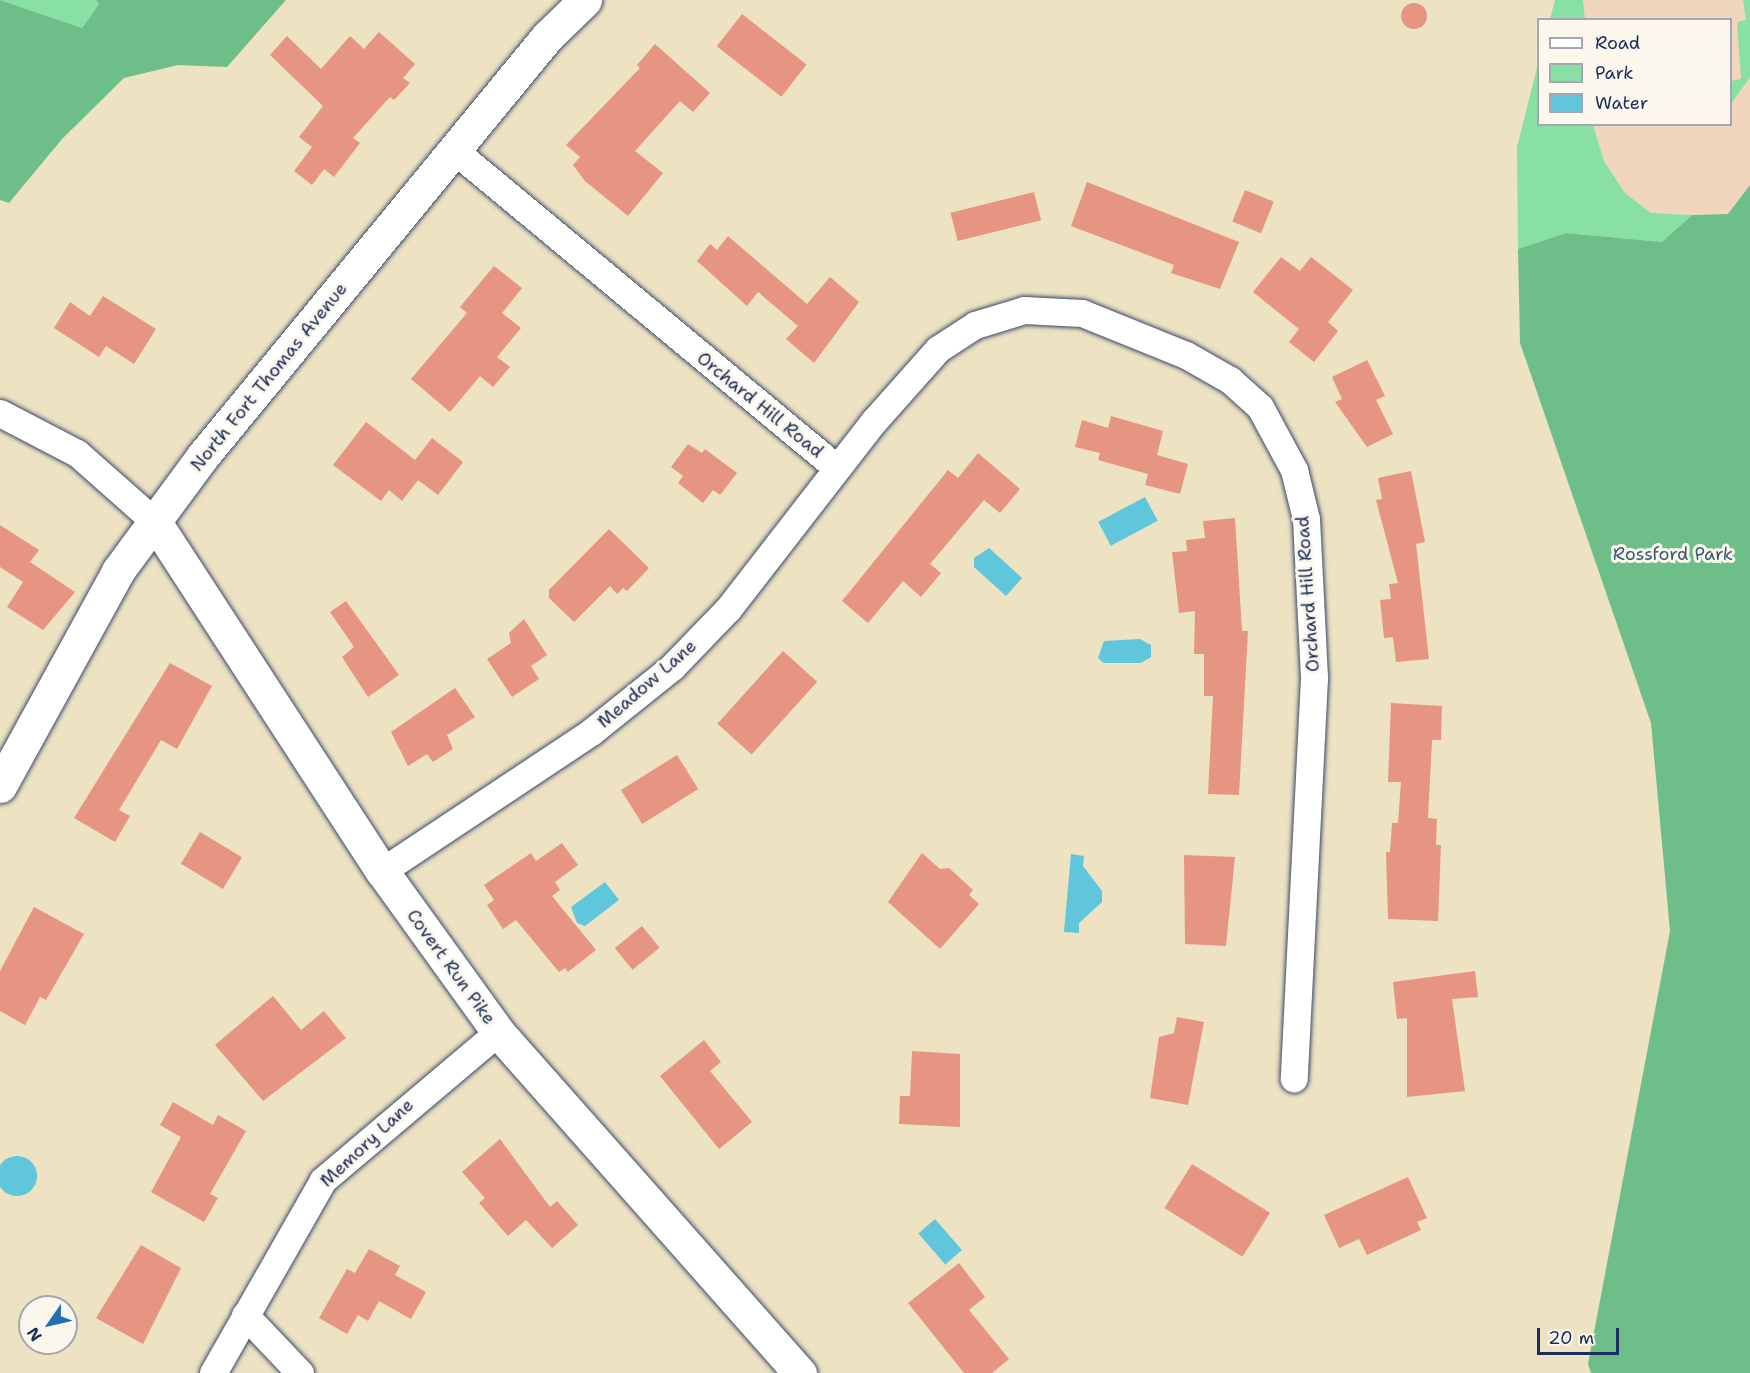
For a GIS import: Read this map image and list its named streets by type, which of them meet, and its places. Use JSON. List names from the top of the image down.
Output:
{
  "streets": {
    "street": [
      "North Fort Thomas Avenue",
      "Orchard Hill Road",
      "Meadow Lane",
      "Covert Run Pike",
      "Memory Lane"
    ]
  },
  "crossings": [
    ["North Fort Thomas Avenue", "Orchard Hill Road"],
    ["North Fort Thomas Avenue", "Covert Run Pike"],
    ["Orchard Hill Road", "Meadow Lane"],
    ["Meadow Lane", "Covert Run Pike"],
    ["Covert Run Pike", "Memory Lane"]
  ],
  "parks": ["Rossford Park"],
  "legend": ["Road", "Park", "Water"],
  "scale_bar": "20 m",
  "north": "bottom left"
}
